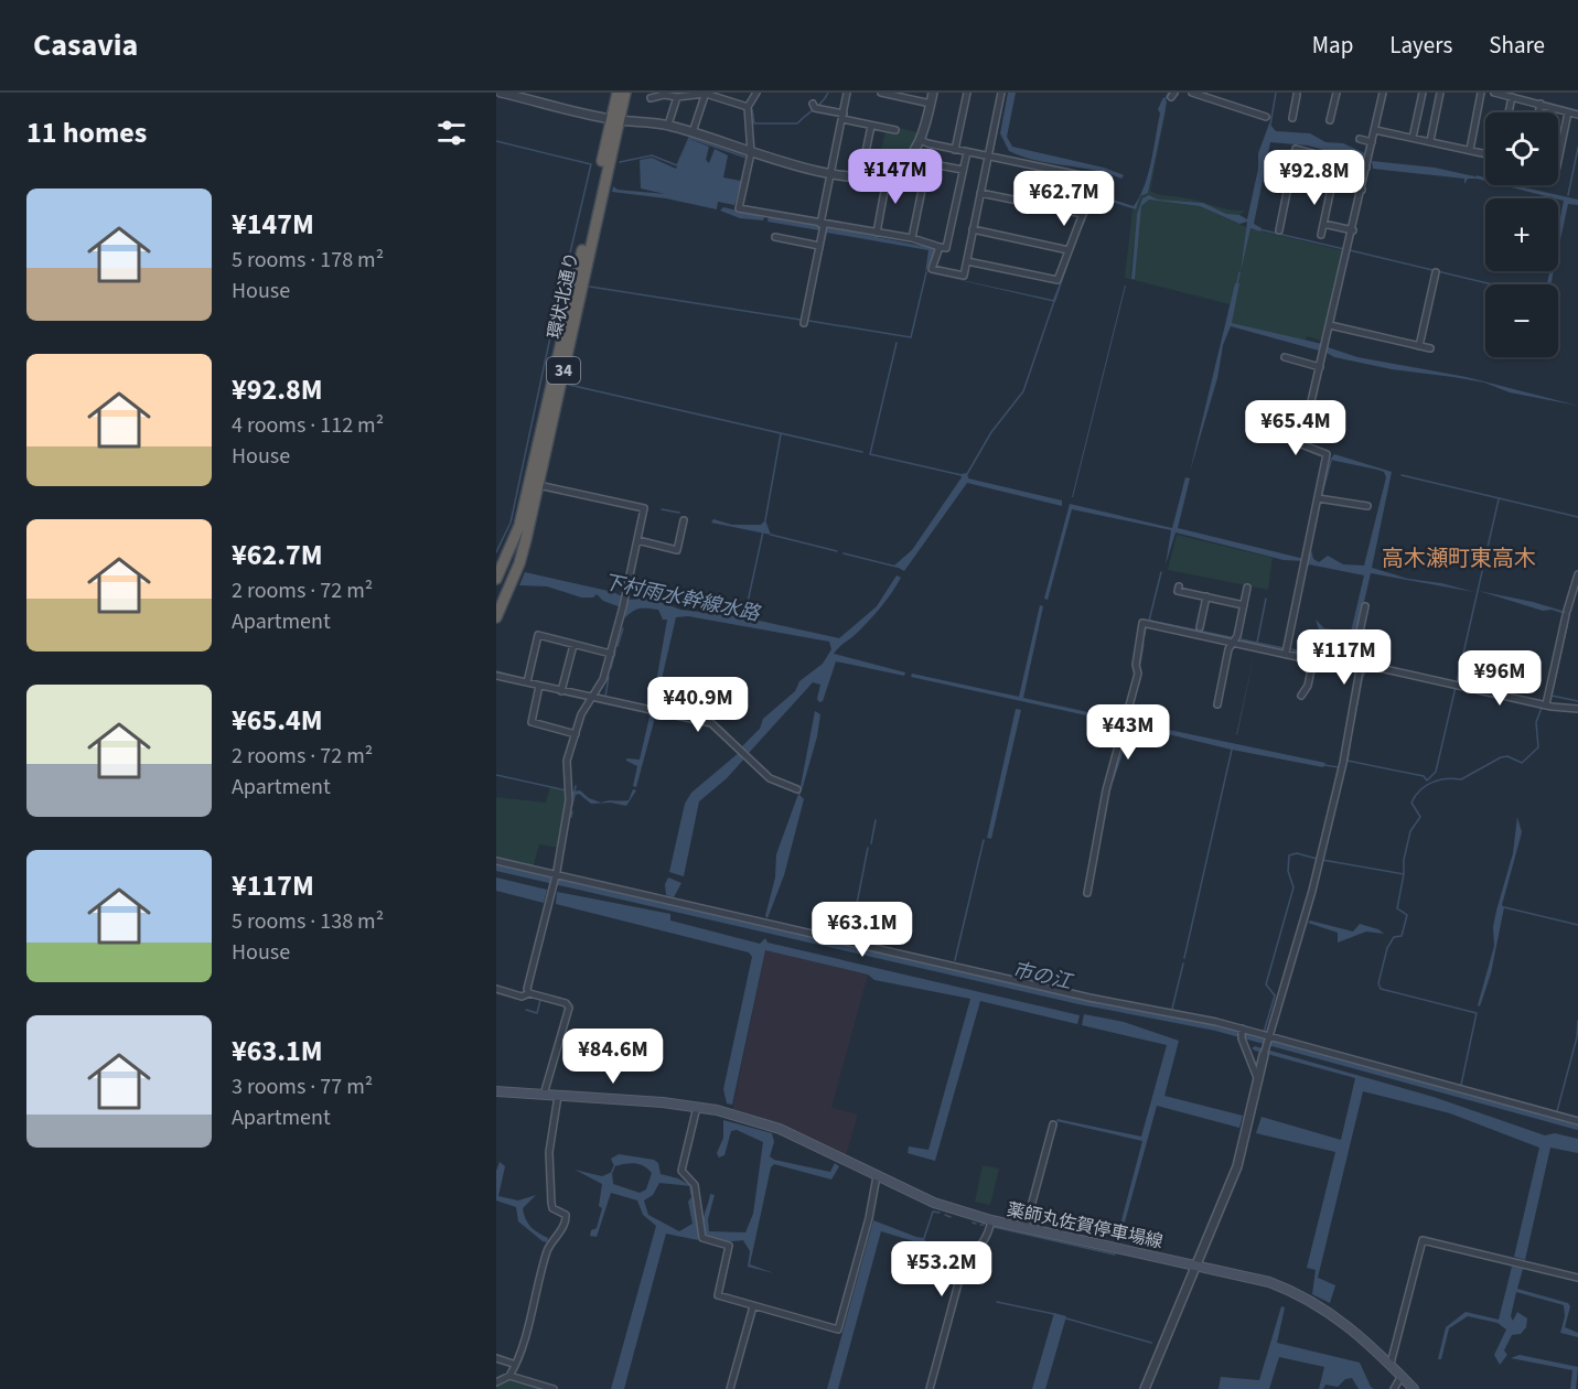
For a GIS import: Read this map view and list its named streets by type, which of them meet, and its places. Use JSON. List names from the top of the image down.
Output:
{
  "streets": {
    "highway": ["環状北通り", "34"],
    "main road": ["薬師丸佐賀停車場線"]
  },
  "districts": ["高木瀬町東高木"],
  "water": ["下村雨水幹線水路", "市の江"],
  "page": {
    "header": "Casavia",
    "nav": ["Map", "Layers", "Share"],
    "heading": "11 homes",
    "map_buttons": ["+", "−"],
    "price": [
      "¥147M",
      "¥92.8M",
      "¥62.7M",
      "¥65.4M",
      "¥117M",
      "¥96M",
      "¥40.9M",
      "¥43M",
      "¥63.1M",
      "¥84.6M",
      "¥53.2M"
    ],
    "list": [
      {
        "name": "¥147M",
        "note": "5 rooms · 178 m² · House"
      },
      {
        "name": "¥92.8M",
        "note": "4 rooms · 112 m² · House"
      },
      {
        "name": "¥62.7M",
        "note": "2 rooms · 72 m² · Apartment"
      },
      {
        "name": "¥65.4M",
        "note": "2 rooms · 72 m² · Apartment"
      },
      {
        "name": "¥117M",
        "note": "5 rooms · 138 m² · House"
      },
      {
        "name": "¥63.1M",
        "note": "3 rooms · 77 m² · Apartment"
      }
    ]
  }
}
